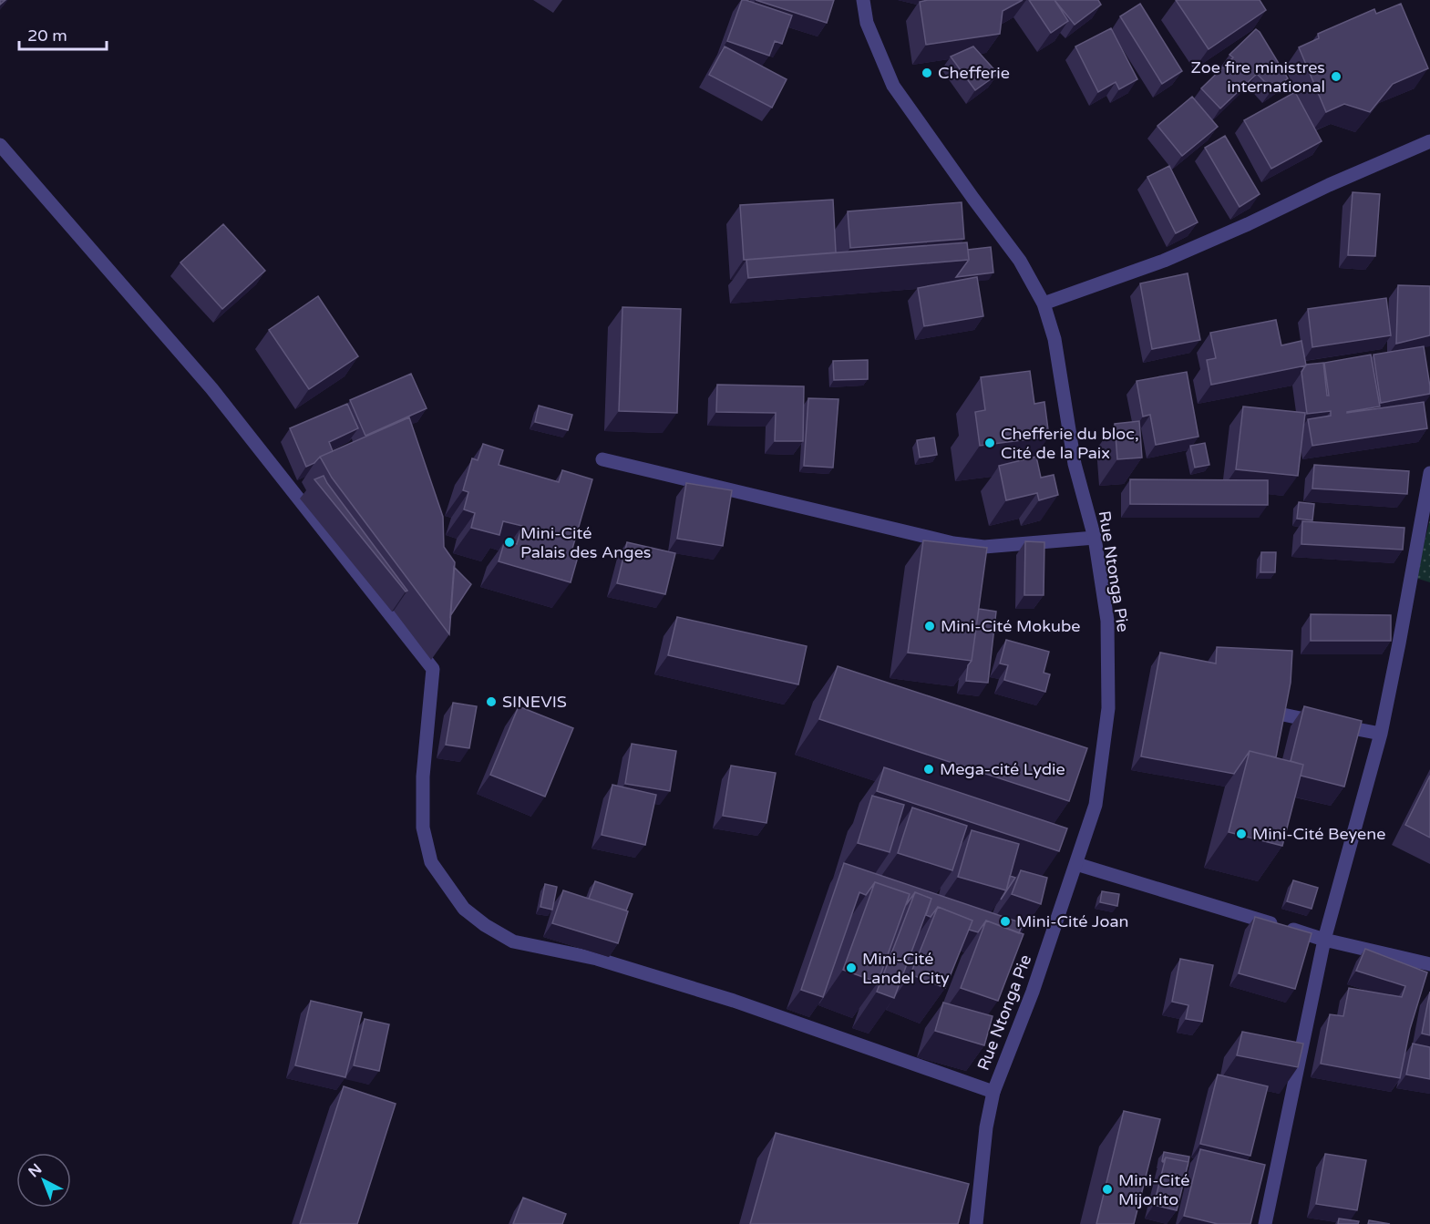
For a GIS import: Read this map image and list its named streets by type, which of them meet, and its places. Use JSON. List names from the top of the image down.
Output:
{
  "streets": {
    "street": ["Rue Ntonga Pie"]
  },
  "places": [
    "Chefferie",
    "Zoe fire ministres international",
    "Chefferie du bloc, Cité de la Paix",
    "Mini-Cité Palais des Anges",
    "Mini-Cité Mokube",
    "SINEVIS",
    "Mega-cité Lydie",
    "Mini-Cité Beyene",
    "Mini-Cité Joan",
    "Mini-Cité Landel City",
    "Mini-Cité Mijorito"
  ],
  "scale_bar": "20 m",
  "north": "top left"
}
